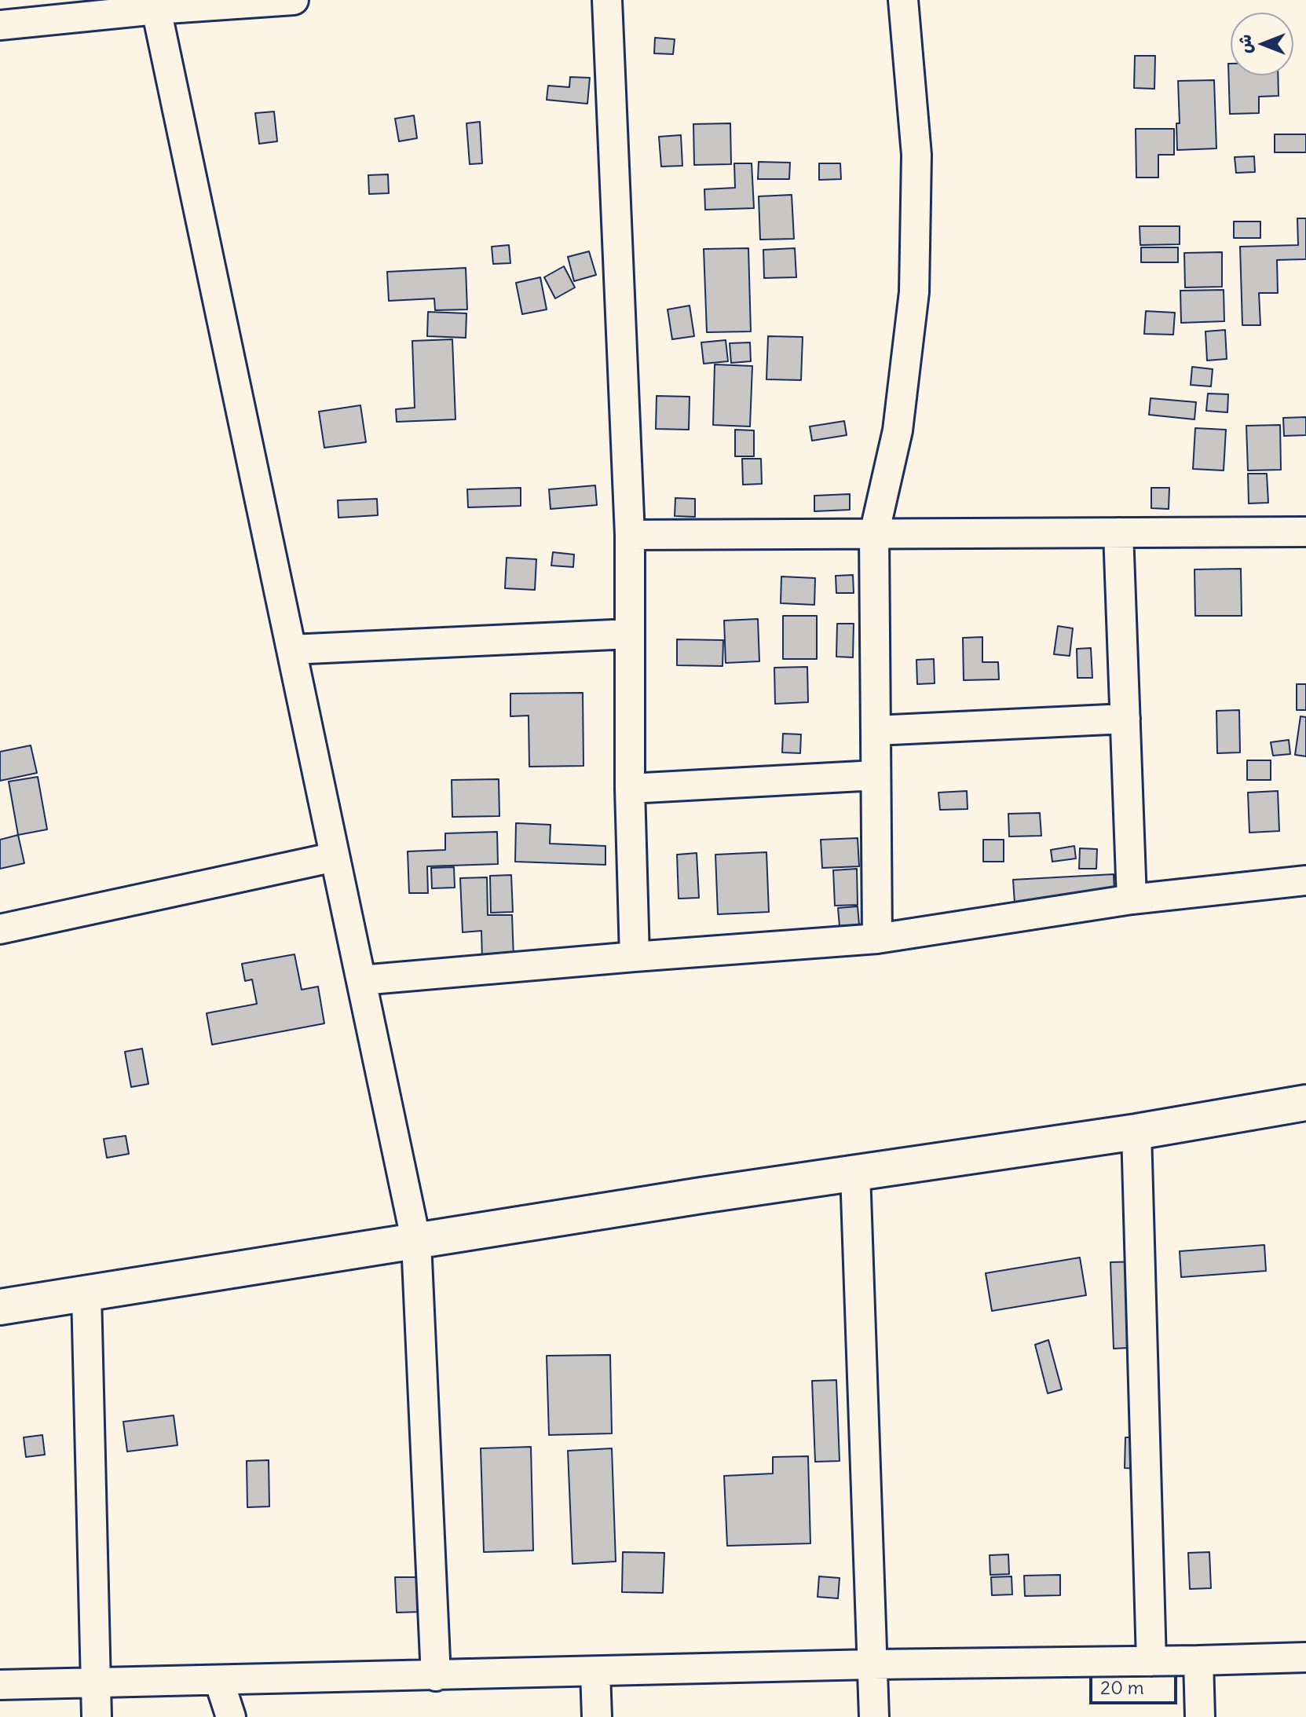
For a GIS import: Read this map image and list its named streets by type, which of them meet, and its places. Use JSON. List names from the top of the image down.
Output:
{
  "scale_bar": "20 m",
  "north": "left"
}
